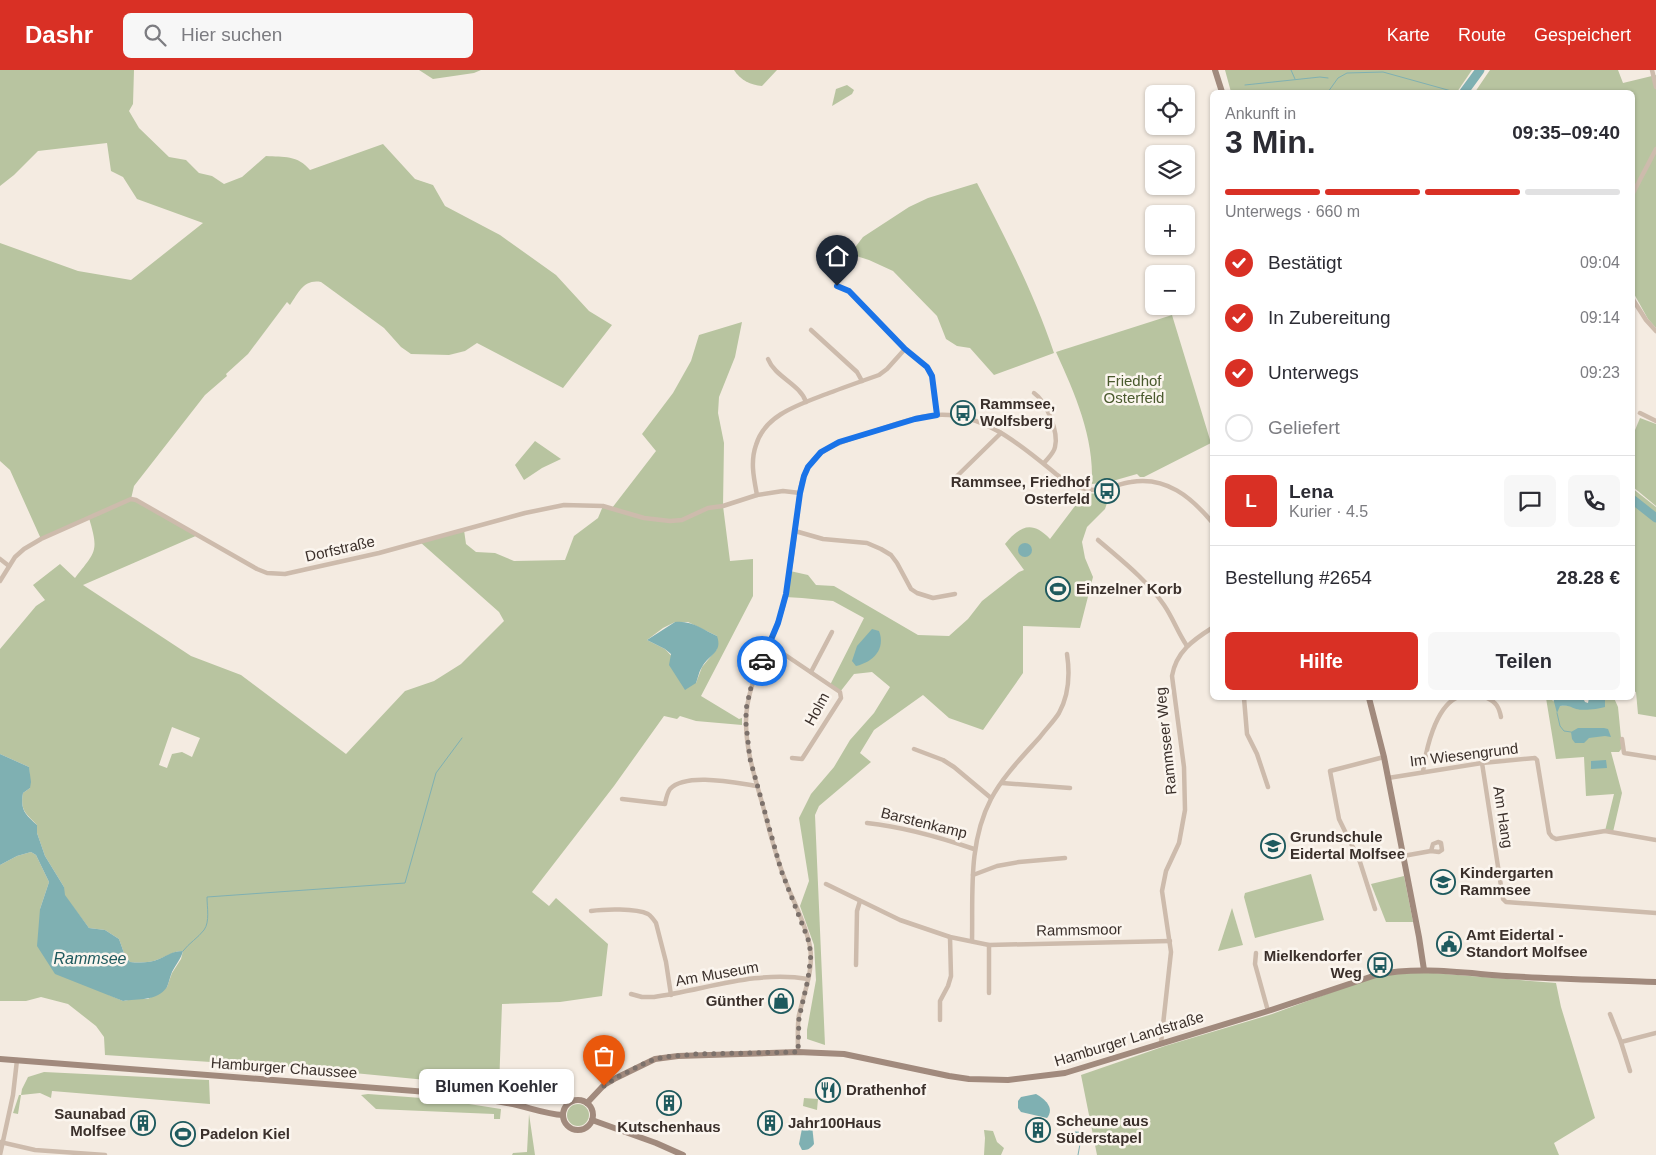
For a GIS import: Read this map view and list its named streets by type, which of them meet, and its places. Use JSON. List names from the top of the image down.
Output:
{
  "streets": {
    "main road": ["Hamburger Landstraße", "Hamburger Chaussee"],
    "street": [
      "Dorfstraße",
      "Holm",
      "Rammseer Weg",
      "Im Wiesengrund",
      "Am Hang",
      "Barstenkamp",
      "Rammsmoor",
      "Am Museum"
    ]
  },
  "crossings": [
    ["Rammseer Weg", "Rammsmoor"],
    ["Rammseer Weg", "Hamburger Landstraße"],
    ["Im Wiesengrund", "Am Hang"],
    ["Barstenkamp", "Rammsmoor"],
    ["Hamburger Landstraße", "Hamburger Chaussee"]
  ],
  "water": ["Rammsee"],
  "parks": ["Friedhof Osterfeld"],
  "places": {
    "bus stop": ["Rammsee, Wolfsberg", "Rammsee, Friedhof Osterfeld", "Mielkendorfer Weg"],
    "sports": ["Einzelner Korb", "Padelon Kiel"],
    "school or university": ["Grundschule Eidertal Molfsee", "Kindergarten Rammsee"],
    "public building": ["Amt Eidertal - Standort Molfsee"],
    "shop": ["Günther"],
    "other": ["Blumen Koehler"],
    "restaurant": ["Drathenhof"],
    "building": [
      "Kutschenhaus",
      "Saunabad Molfsee",
      "Jahr100Haus",
      "Scheune aus Süderstapel"
    ]
  },
  "page": {
    "header": "Dashr",
    "search": "Hier suchen",
    "nav": ["Karte", "Route", "Gespeichert"],
    "map_buttons": ["+", "−"],
    "heading": ["3 Min.", "Ankunft in", "09:35–09:40"],
    "panel": [
      "Lena",
      "Kurier · 4.5",
      "Bestellung #2654",
      "28.28 €"
    ],
    "bar": "Unterwegs · 660 m",
    "list": [
      ["Bestätigt", "09:04"],
      ["In Zubereitung", "09:14"],
      ["Unterwegs", "09:23"],
      "Geliefert"
    ],
    "round": "L",
    "buttons": ["Hilfe", "Teilen"],
    "bubble": "Blumen Koehler"
  }
}
